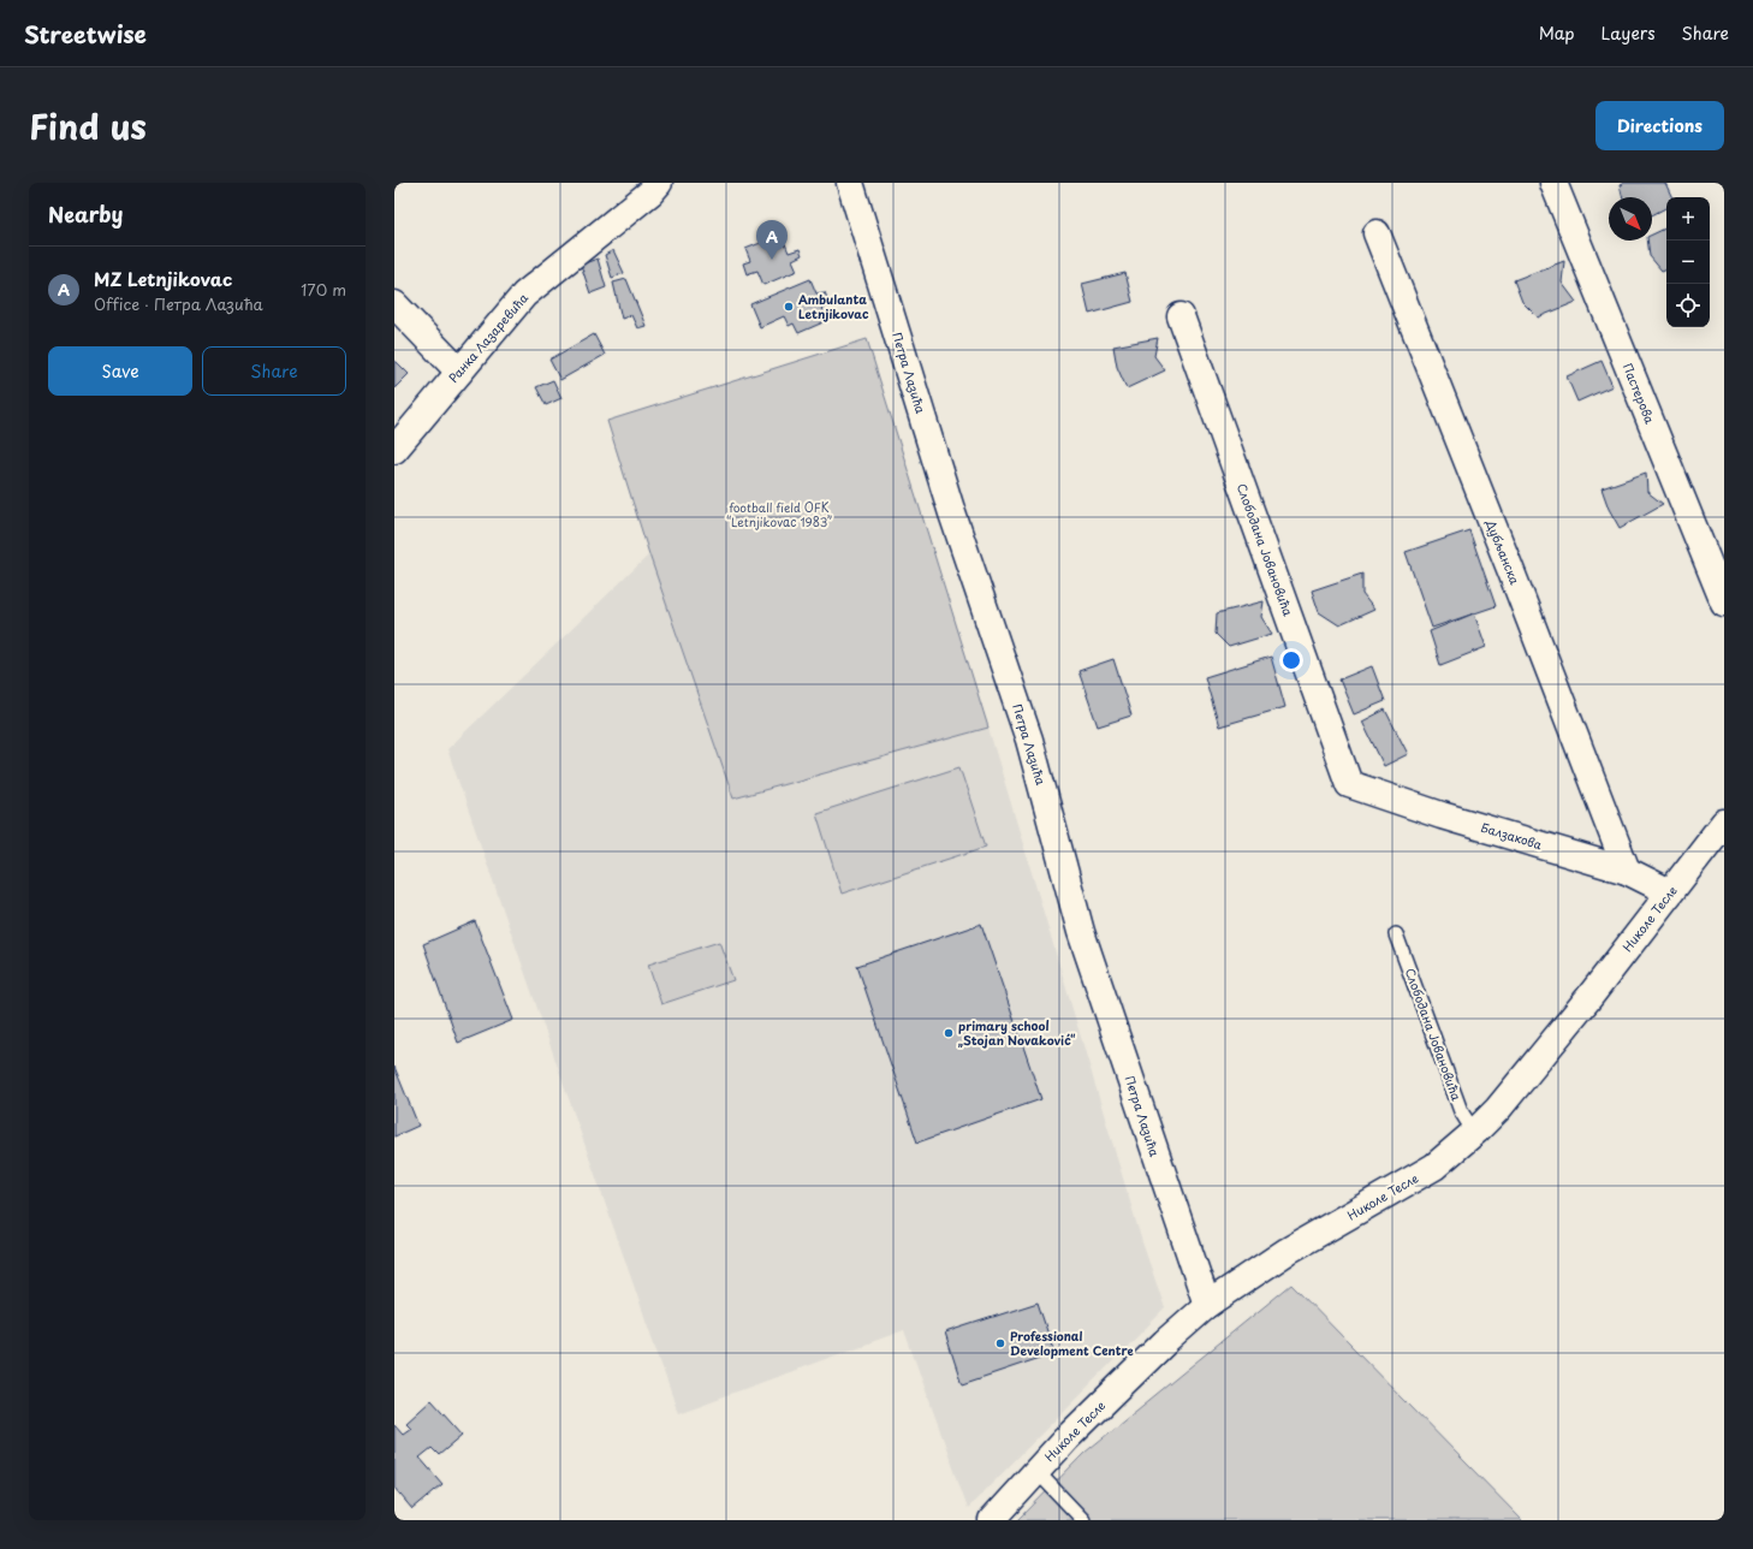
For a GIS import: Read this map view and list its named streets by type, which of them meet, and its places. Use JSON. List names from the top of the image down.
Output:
{
  "streets": {
    "street": [
      "Ранка Лазаревића",
      "Петра Лазића",
      "Пастерова",
      "Слободана Јовановића",
      "Дубљанска",
      "Балзакова",
      "Николе Тесле"
    ]
  },
  "crossings": [
    ["Петра Лазића", "Николе Тесле"],
    ["Слободана Јовановића", "Балзакова"],
    ["Слободана Јовановића", "Николе Тесле"],
    ["Дубљанска", "Балзакова"],
    ["Балзакова", "Николе Тесле"]
  ],
  "parks": ["football field OFK “Letnjikovac 1983”"],
  "places": ["Ambulanta Letnjikovac", "primary school „Stojan Novaković“", "Professional Development Centre"],
  "north": "bottom right",
  "page": {
    "header": "Streetwise",
    "nav": ["Map", "Layers", "Share"],
    "title": "Find us",
    "buttons": [
      "Directions",
      ["Save", "Share"]
    ],
    "heading": "Nearby",
    "map_buttons": ["+", "−"],
    "pins": "A",
    "list": [
      {
        "mark": "A",
        "name": "MZ Letnjikovac",
        "note": "Office · Петра Лазића",
        "value": "170 m"
      }
    ]
  }
}
